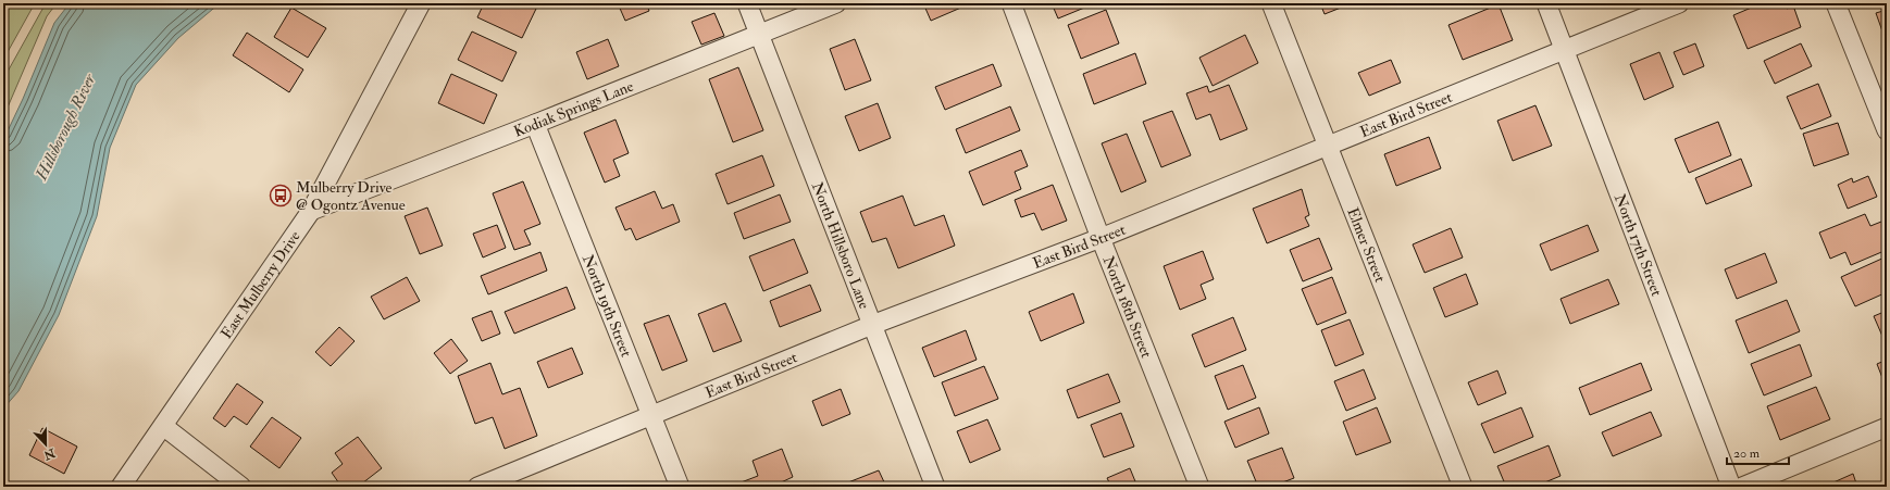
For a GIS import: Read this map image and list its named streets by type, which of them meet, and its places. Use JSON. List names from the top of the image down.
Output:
{
  "streets": {
    "street": [
      "Kodiak Springs Lane",
      "East Bird Street",
      "North Hillsboro Lane",
      "Elmer Street",
      "North 17th Street",
      "East Mulberry Drive",
      "North 19th Street",
      "North 18th Street"
    ]
  },
  "crossings": [
    ["Kodiak Springs Lane", "North Hillsboro Lane"],
    ["Kodiak Springs Lane", "East Mulberry Drive"],
    ["Kodiak Springs Lane", "North 19th Street"],
    ["East Bird Street", "North Hillsboro Lane"],
    ["East Bird Street", "Elmer Street"],
    ["East Bird Street", "North 17th Street"],
    ["East Bird Street", "North 19th Street"],
    ["East Bird Street", "North 18th Street"]
  ],
  "water": ["Hillsborough River"],
  "places": {
    "bus stop": ["Mulberry Drive @ Ogontz Avenue"]
  },
  "scale_bar": "20 m",
  "north": "bottom"
}
